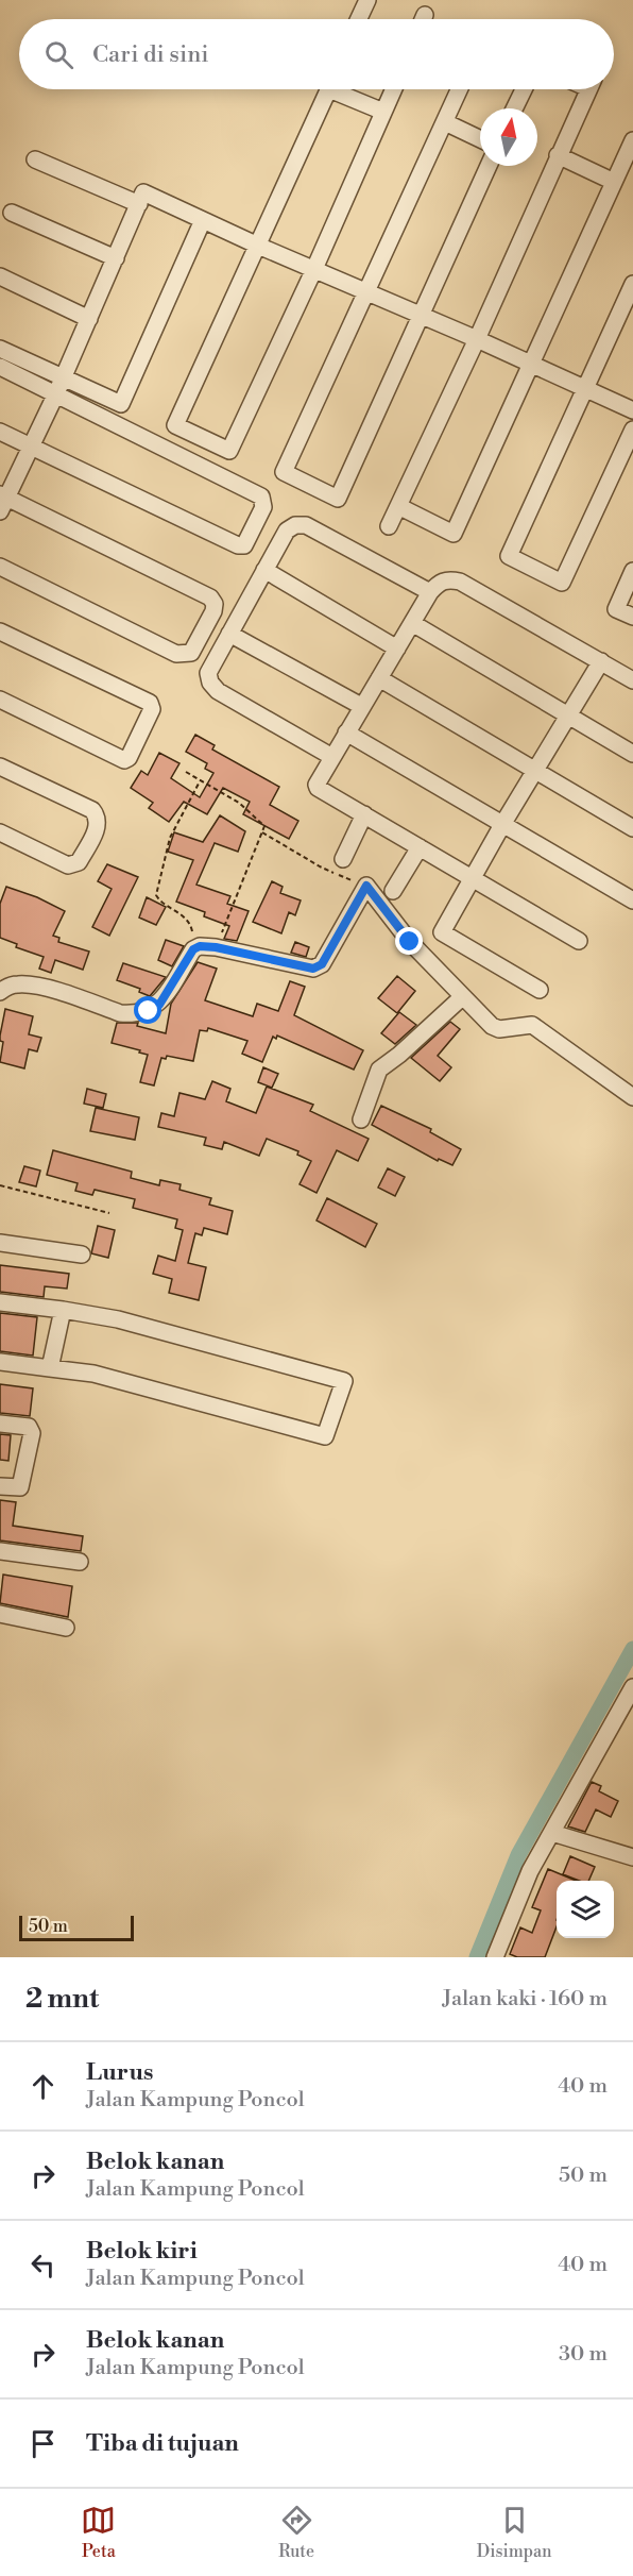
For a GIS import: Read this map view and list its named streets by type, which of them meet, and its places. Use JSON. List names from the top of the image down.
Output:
{
  "scale_bar": "50 m",
  "north": "top",
  "page": {
    "search": "Cari di sini",
    "scale": "50 m",
    "heading": ["2 mnt", "Jalan kaki · 160 m"],
    "list": [
      ["Lurus", "Jalan Kampung Poncol", "40 m"],
      ["Belok kanan", "Jalan Kampung Poncol", "50 m"],
      ["Belok kiri", "Jalan Kampung Poncol", "40 m"],
      ["Belok kanan", "Jalan Kampung Poncol", "30 m"],
      "Tiba di tujuan"
    ],
    "nav": ["Peta", "Rute", "Disimpan"]
  }
}
